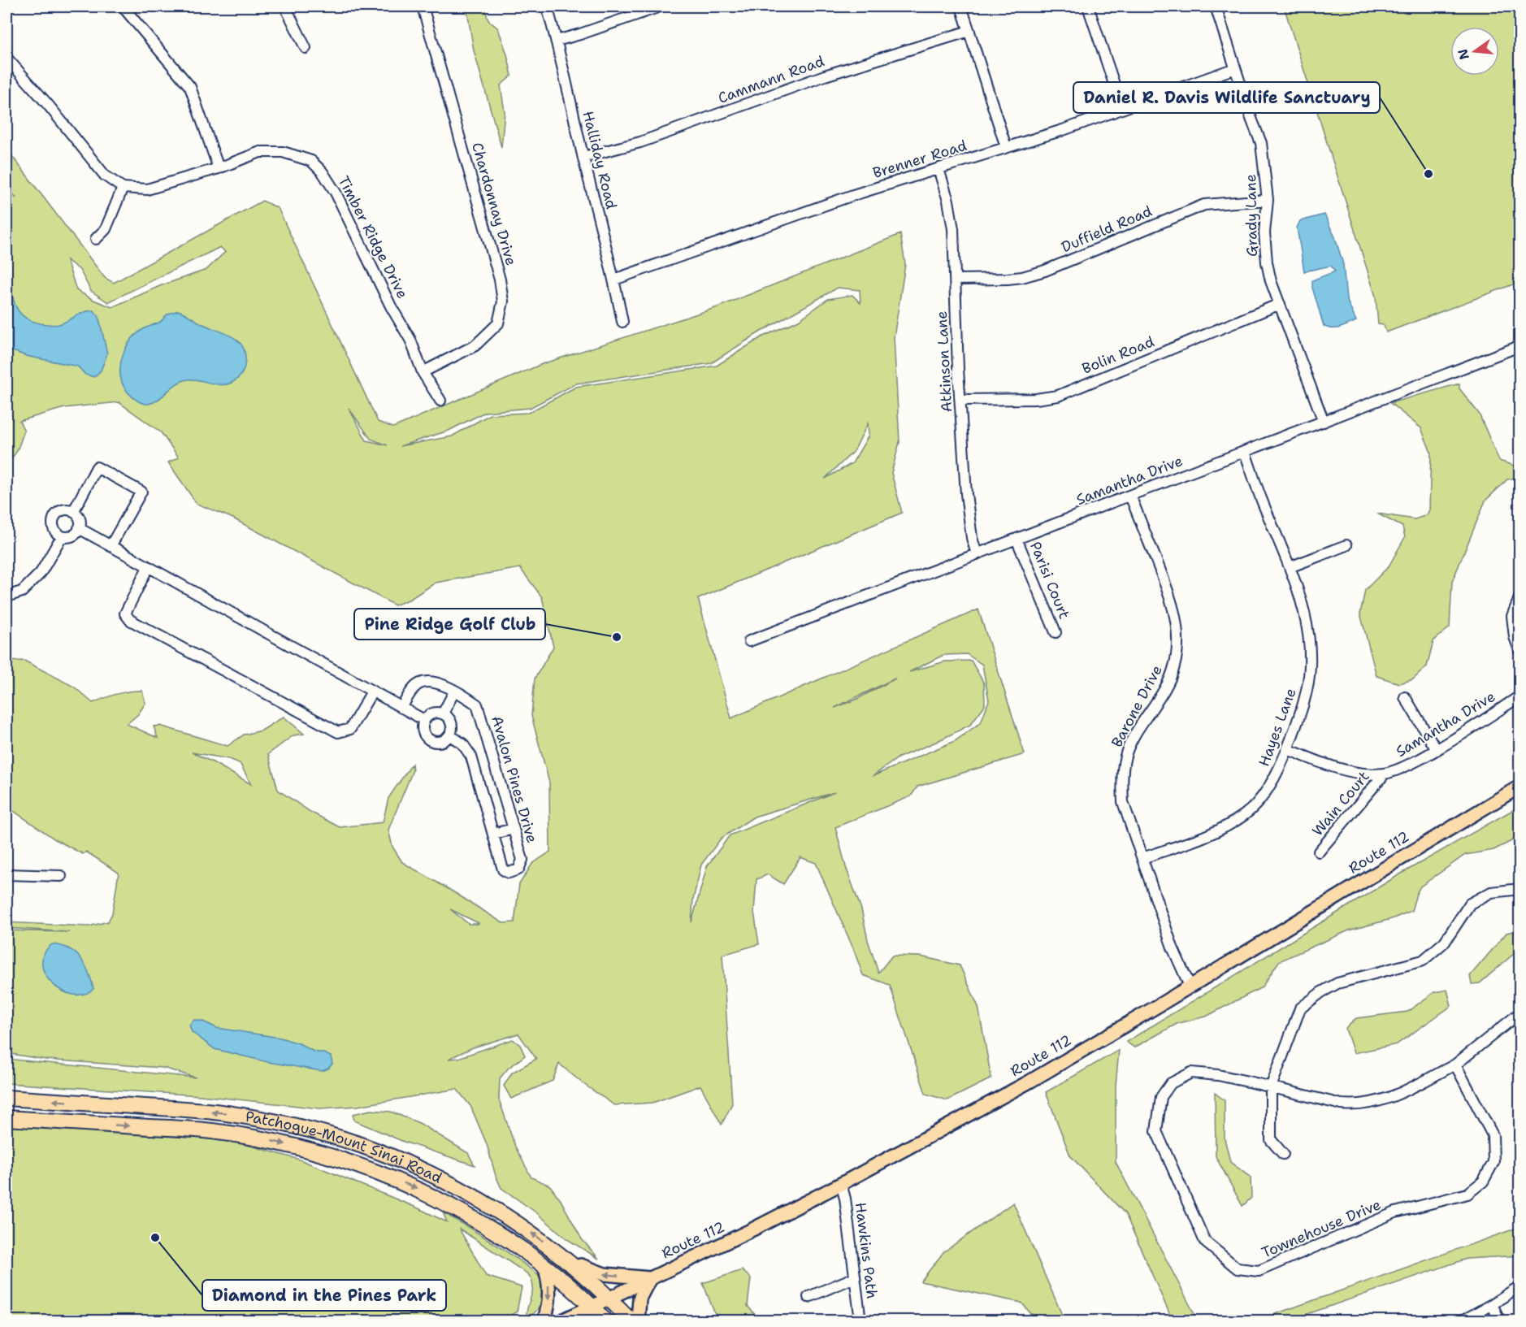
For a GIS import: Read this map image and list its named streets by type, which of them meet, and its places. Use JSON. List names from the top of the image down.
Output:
{
  "streets": {
    "highway": ["Patchogue-Mount Sinai Road"],
    "main road": ["Route 112"],
    "street": [
      "Cammann Road",
      "Brenner Road",
      "Halliday Road",
      "Chardonnay Drive",
      "Grady Lane",
      "Duffield Road",
      "Timber Ridge Drive",
      "Bolin Road",
      "Atkinson Lane",
      "Samantha Drive",
      "Parisi Court",
      "Barone Drive",
      "Hayes Lane",
      "Avalon Pines Drive",
      "Wain Court",
      "Townehouse Drive",
      "Hawkins Path"
    ]
  },
  "crossings": [
    ["Cammann Road", "Halliday Road"],
    ["Brenner Road", "Halliday Road"],
    ["Brenner Road", "Grady Lane"],
    ["Brenner Road", "Atkinson Lane"],
    ["Chardonnay Drive", "Timber Ridge Drive"],
    ["Grady Lane", "Duffield Road"],
    ["Grady Lane", "Bolin Road"],
    ["Grady Lane", "Samantha Drive"],
    ["Duffield Road", "Atkinson Lane"],
    ["Bolin Road", "Atkinson Lane"],
    ["Atkinson Lane", "Samantha Drive"],
    ["Samantha Drive", "Parisi Court"],
    ["Samantha Drive", "Barone Drive"],
    ["Samantha Drive", "Hayes Lane"],
    ["Samantha Drive", "Wain Court"],
    ["Barone Drive", "Hayes Lane"],
    ["Barone Drive", "Route 112"],
    ["Route 112", "Patchogue-Mount Sinai Road"],
    ["Route 112", "Hawkins Path"]
  ],
  "places": ["Daniel R. Davis Wildlife Sanctuary", "Pine Ridge Golf Club", "Diamond in the Pines Park"],
  "north": "left"
}
